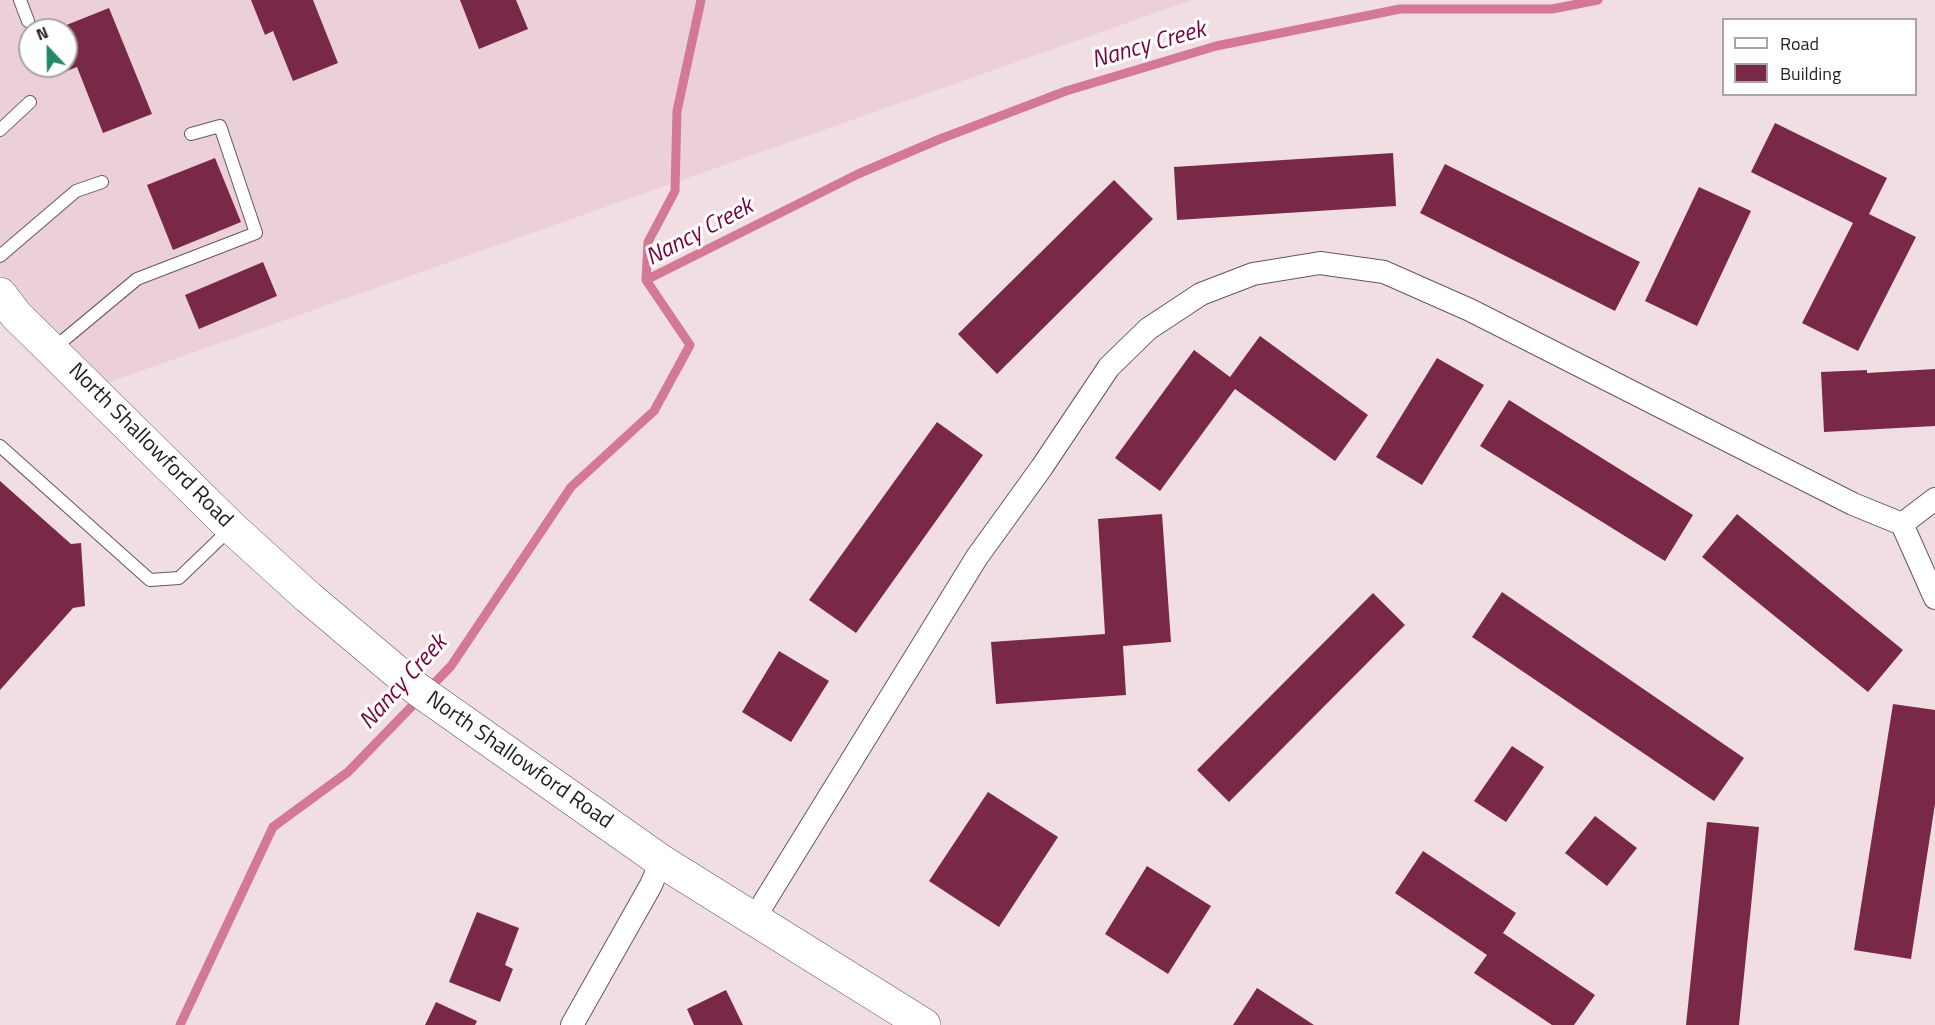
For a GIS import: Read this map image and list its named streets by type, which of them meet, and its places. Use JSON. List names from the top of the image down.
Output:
{
  "streets": {
    "street": ["North Shallowford Road"]
  },
  "water": ["Nancy Creek"],
  "legend": ["Road", "Building"],
  "north": "top"
}
